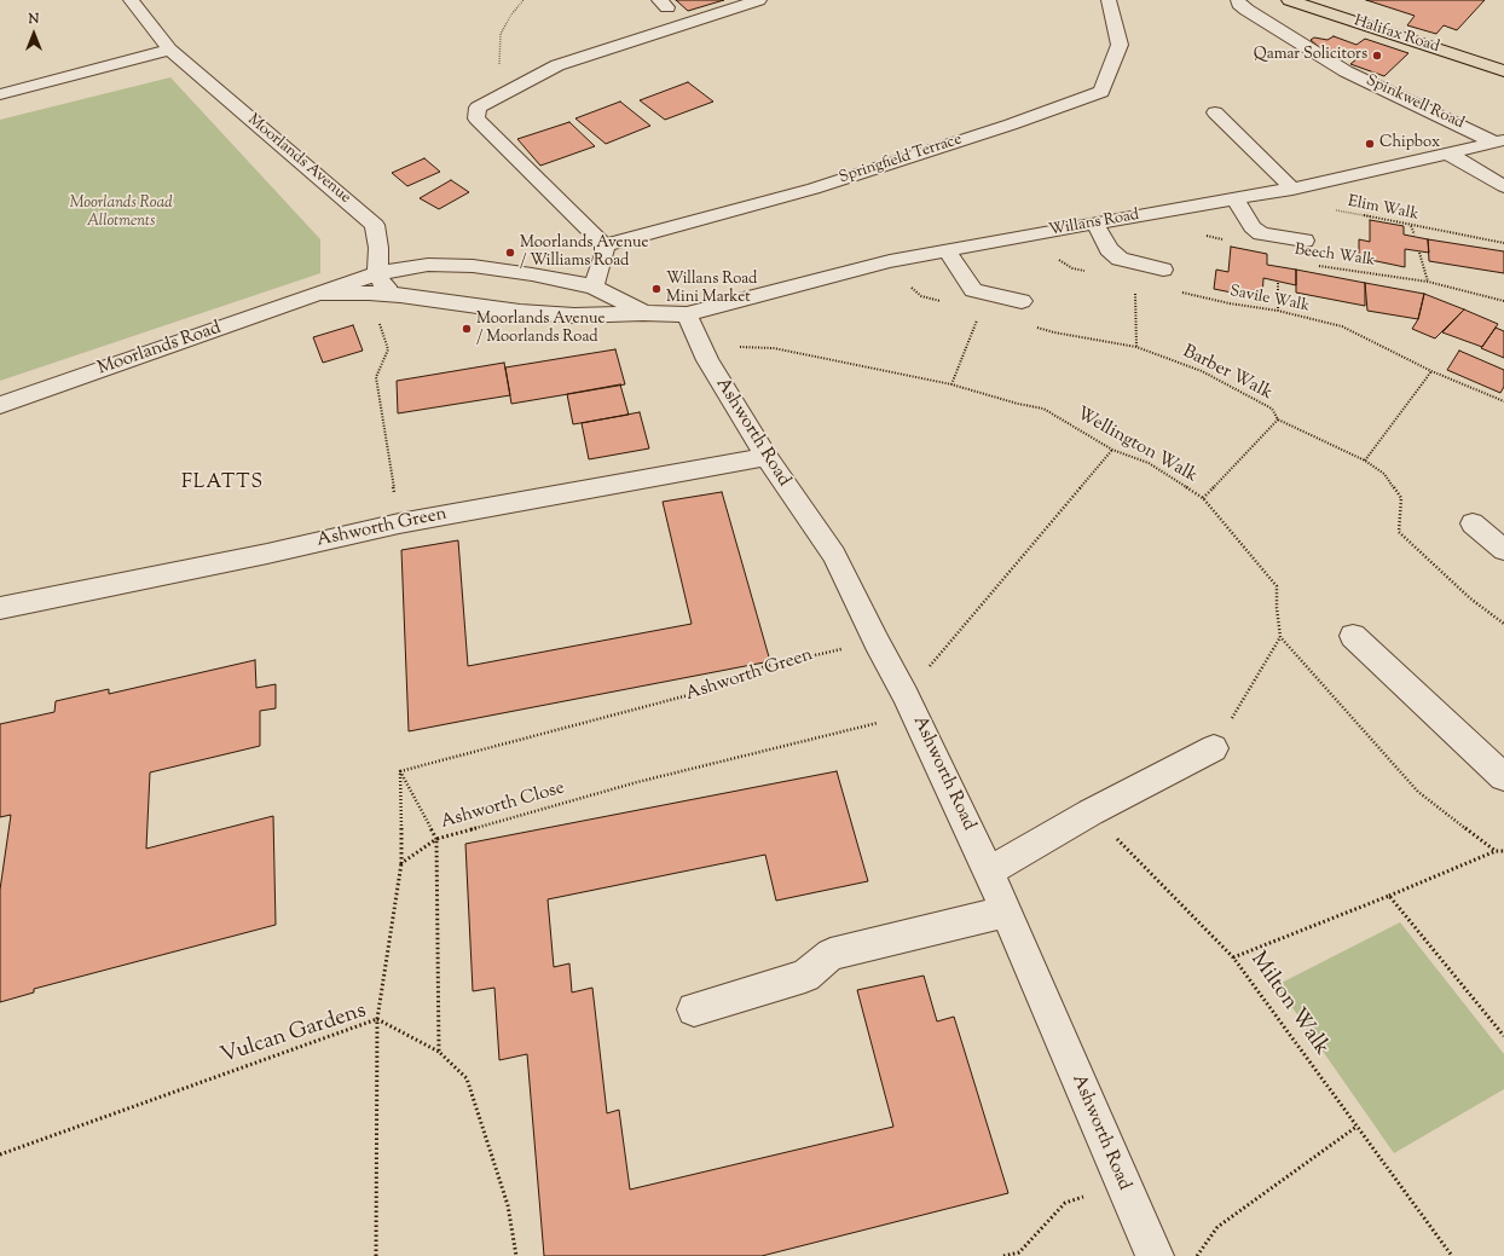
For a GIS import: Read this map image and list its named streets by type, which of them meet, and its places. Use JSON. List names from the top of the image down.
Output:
{
  "streets": {
    "main road": ["Halifax Road"],
    "street": [
      "Spinkwell Road",
      "Moorlands Avenue",
      "Springfield Terrace",
      "Willans Road",
      "Moorlands Road",
      "Ashworth Road",
      "Ashworth Green"
    ],
    "path": [
      "Elim Walk",
      "Beech Walk",
      "Savile Walk",
      "Barber Walk",
      "Wellington Walk",
      "Ashworth Close",
      "Milton Walk",
      "Vulcan Gardens"
    ]
  },
  "crossings": [
    ["Spinkwell Road", "Willans Road"],
    ["Moorlands Avenue", "Moorlands Road"],
    ["Willans Road", "Moorlands Road"],
    ["Willans Road", "Ashworth Road"],
    ["Moorlands Road", "Ashworth Road"],
    ["Ashworth Road", "Wellington Walk"],
    ["Ashworth Road", "Ashworth Green"],
    ["Ashworth Road", "Ashworth Close"]
  ],
  "districts": ["FLATTS"],
  "parks": ["Moorlands Road Allotments"],
  "places": [
    "Qamar Solicitors",
    "Chipbox",
    "Moorlands Avenue / Williams Road",
    "Willans Road Mini Market",
    "Moorlands Avenue / Moorlands Road"
  ],
  "north": "top"
}
